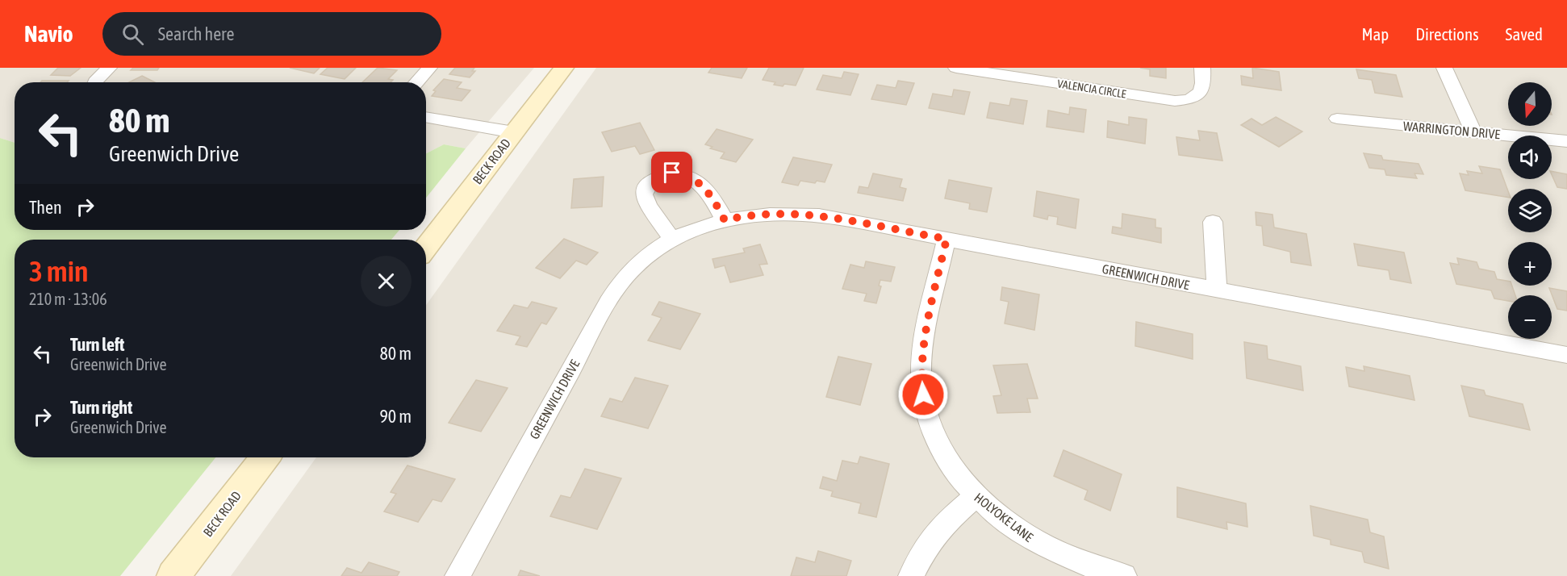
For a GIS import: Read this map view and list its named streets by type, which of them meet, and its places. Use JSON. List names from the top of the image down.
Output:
{
  "streets": {
    "main road": ["BECK ROAD"],
    "street": [
      "VALENCIA CIRCLE",
      "WARRINGTON DRIVE",
      "GREENWICH DRIVE",
      "HOLYOKE LANE"
    ]
  },
  "crossings": [
    ["GREENWICH DRIVE", "HOLYOKE LANE"]
  ],
  "north": "bottom",
  "page": {
    "header": "Navio",
    "search": "Search here",
    "nav": ["Map", "Directions", "Saved"],
    "map_buttons": ["+", "−"],
    "turn": ["80 m", "Greenwich Drive"],
    "then": "Then",
    "heading": ["3 min", "210 m · 13:06"],
    "list": [
      {
        "name": "Turn left",
        "note": "Greenwich Drive",
        "value": "80 m"
      },
      {
        "name": "Turn right",
        "note": "Greenwich Drive",
        "value": "90 m"
      }
    ]
  }
}
